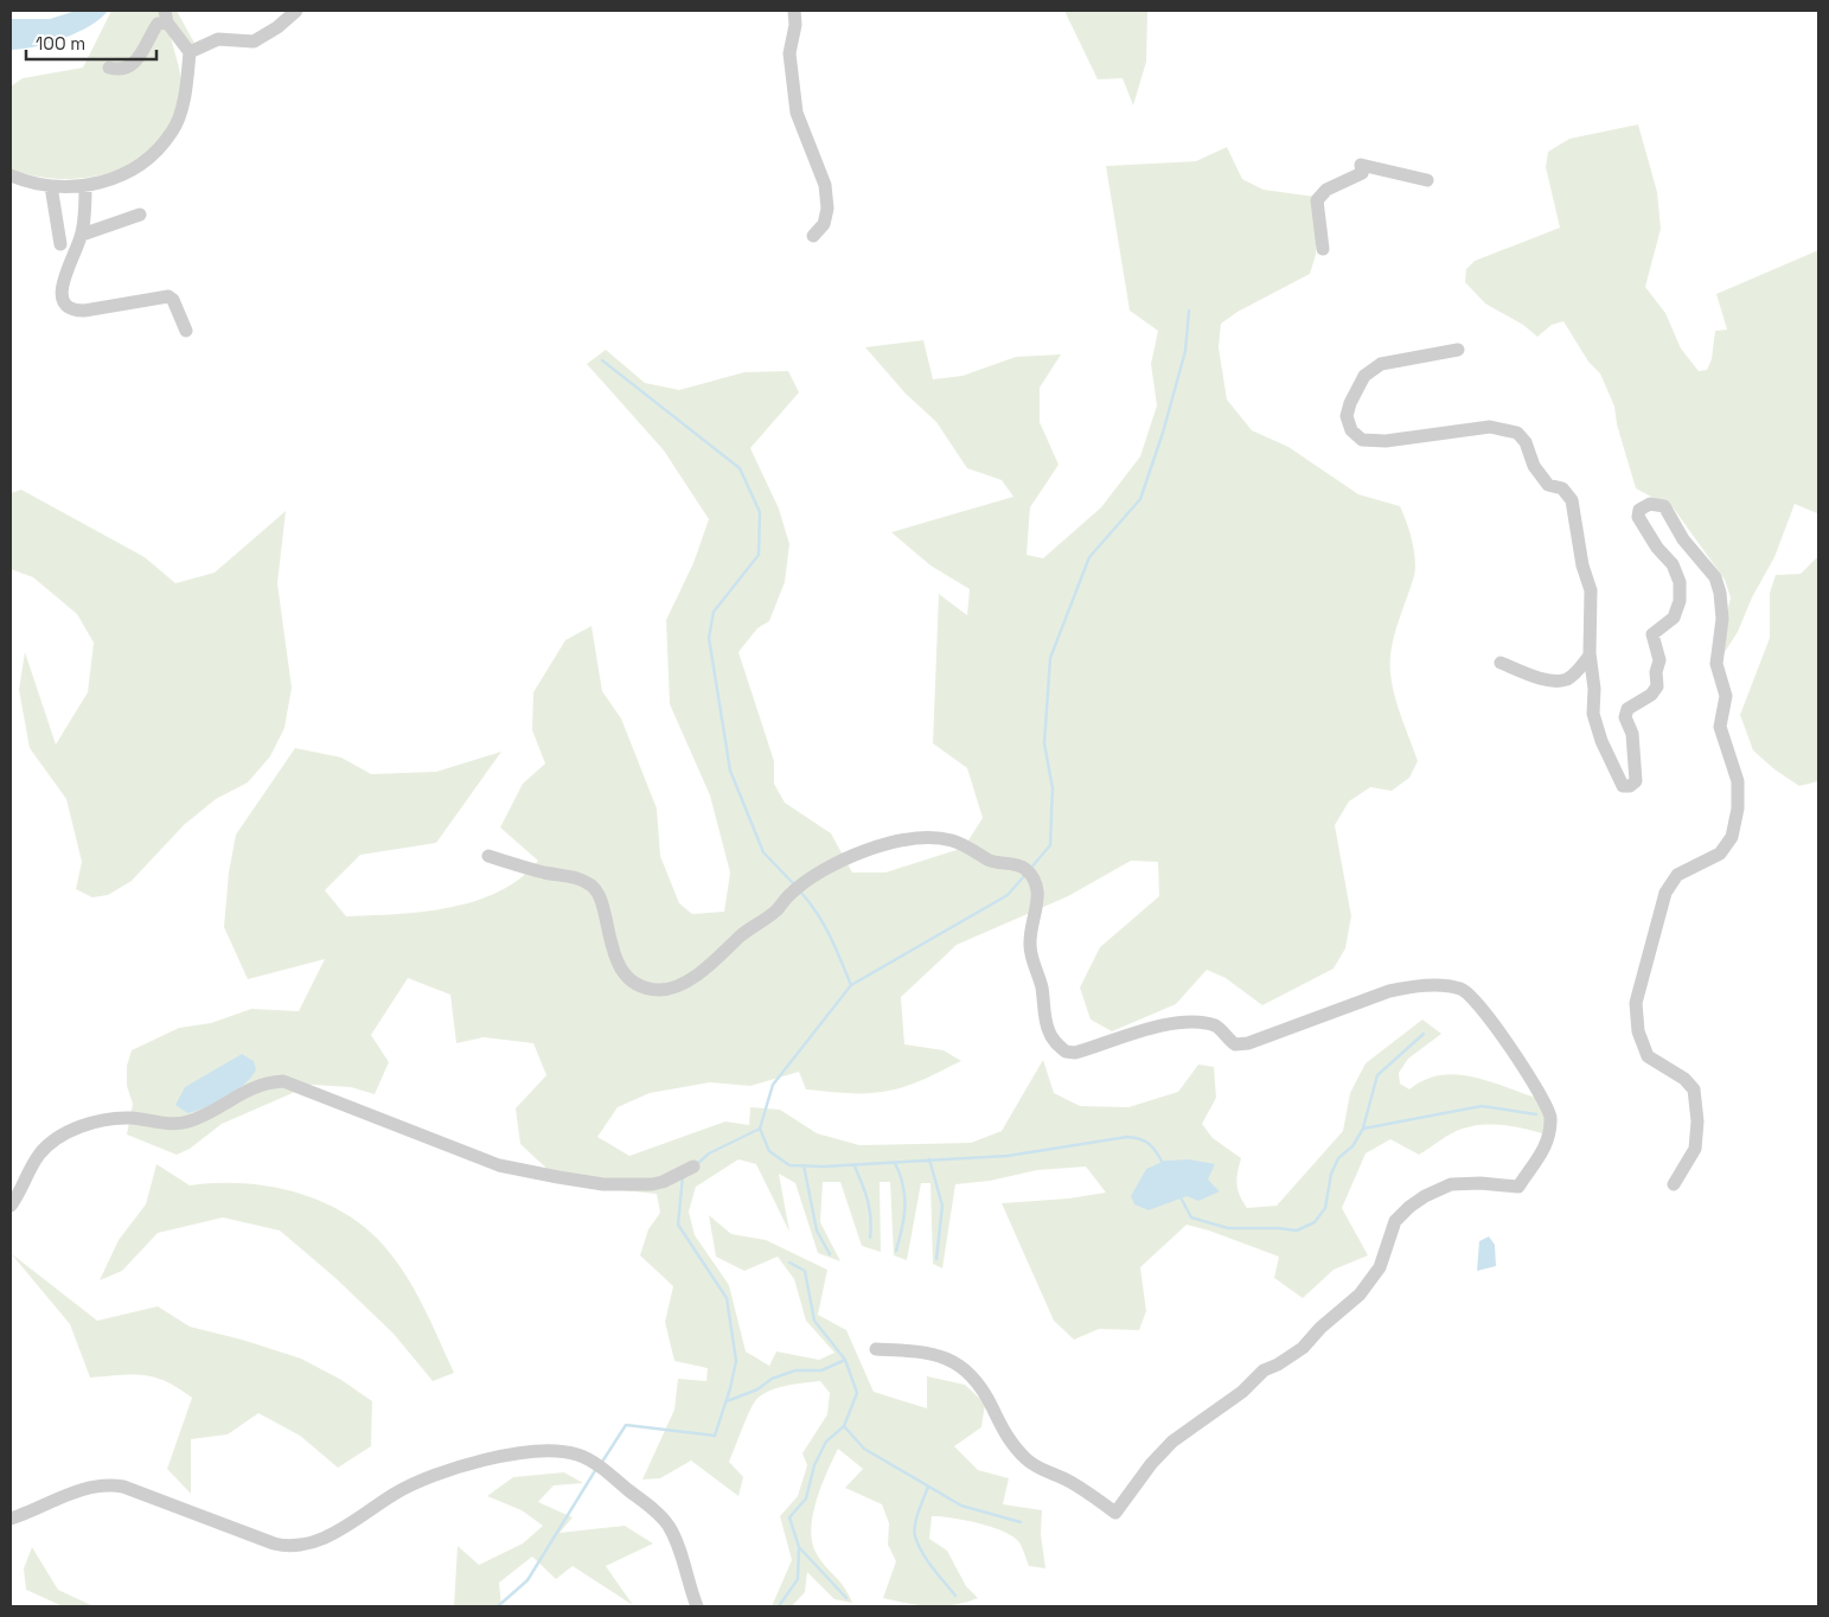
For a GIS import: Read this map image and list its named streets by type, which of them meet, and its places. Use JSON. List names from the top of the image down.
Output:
{
  "scale_bar": "100 m"
}
